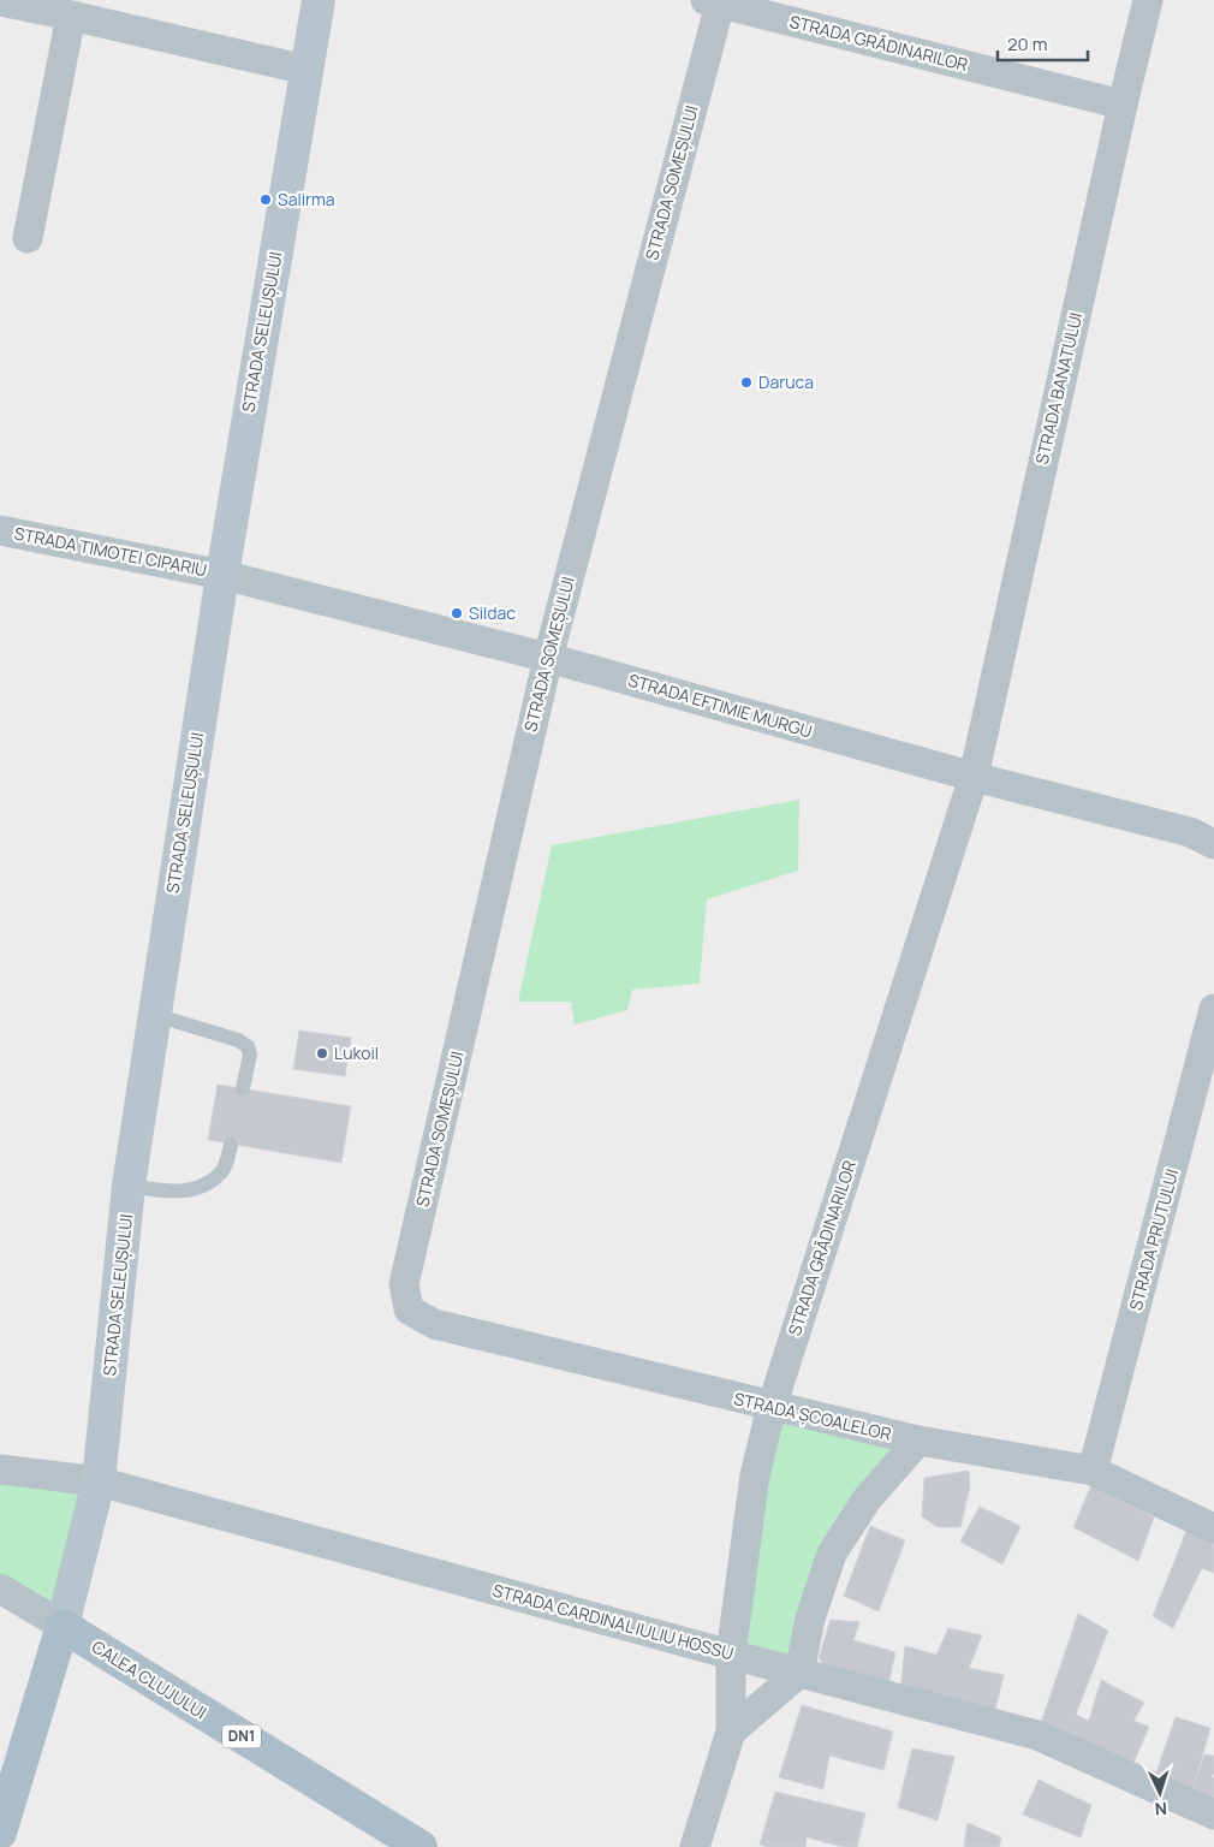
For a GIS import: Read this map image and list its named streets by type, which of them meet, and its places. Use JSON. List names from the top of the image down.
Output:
{
  "streets": {
    "main road": ["STRADA SELEUȘULUI", "CALEA CLUJULUI", "DN1"],
    "street": [
      "STRADA GRĂDINARILOR",
      "STRADA SOMEȘULUI",
      "STRADA BANATULUI",
      "STRADA TIMOTEI CIPARIU",
      "STRADA EFTIMIE MURGU",
      "STRADA PRUTULUI",
      "STRADA ȘCOALELOR",
      "STRADA CARDINAL IULIU HOSSU"
    ]
  },
  "crossings": [
    ["STRADA GRĂDINARILOR", "STRADA SOMEȘULUI"],
    ["STRADA GRĂDINARILOR", "STRADA BANATULUI"],
    ["STRADA GRĂDINARILOR", "STRADA EFTIMIE MURGU"],
    ["STRADA GRĂDINARILOR", "STRADA ȘCOALELOR"],
    ["STRADA GRĂDINARILOR", "STRADA CARDINAL IULIU HOSSU"],
    ["STRADA SOMEȘULUI", "STRADA EFTIMIE MURGU"],
    ["STRADA SOMEȘULUI", "STRADA ȘCOALELOR"],
    ["STRADA SELEUȘULUI", "STRADA TIMOTEI CIPARIU"],
    ["STRADA SELEUȘULUI", "STRADA EFTIMIE MURGU"],
    ["STRADA SELEUȘULUI", "STRADA CARDINAL IULIU HOSSU"],
    ["STRADA SELEUȘULUI", "CALEA CLUJULUI"],
    ["STRADA BANATULUI", "STRADA EFTIMIE MURGU"],
    ["STRADA TIMOTEI CIPARIU", "STRADA EFTIMIE MURGU"],
    ["STRADA PRUTULUI", "STRADA ȘCOALELOR"]
  ],
  "places": [
    "Salirma",
    "Daruca",
    "Sildac",
    "Lukoil"
  ],
  "scale_bar": "20 m",
  "north": "bottom"
}
